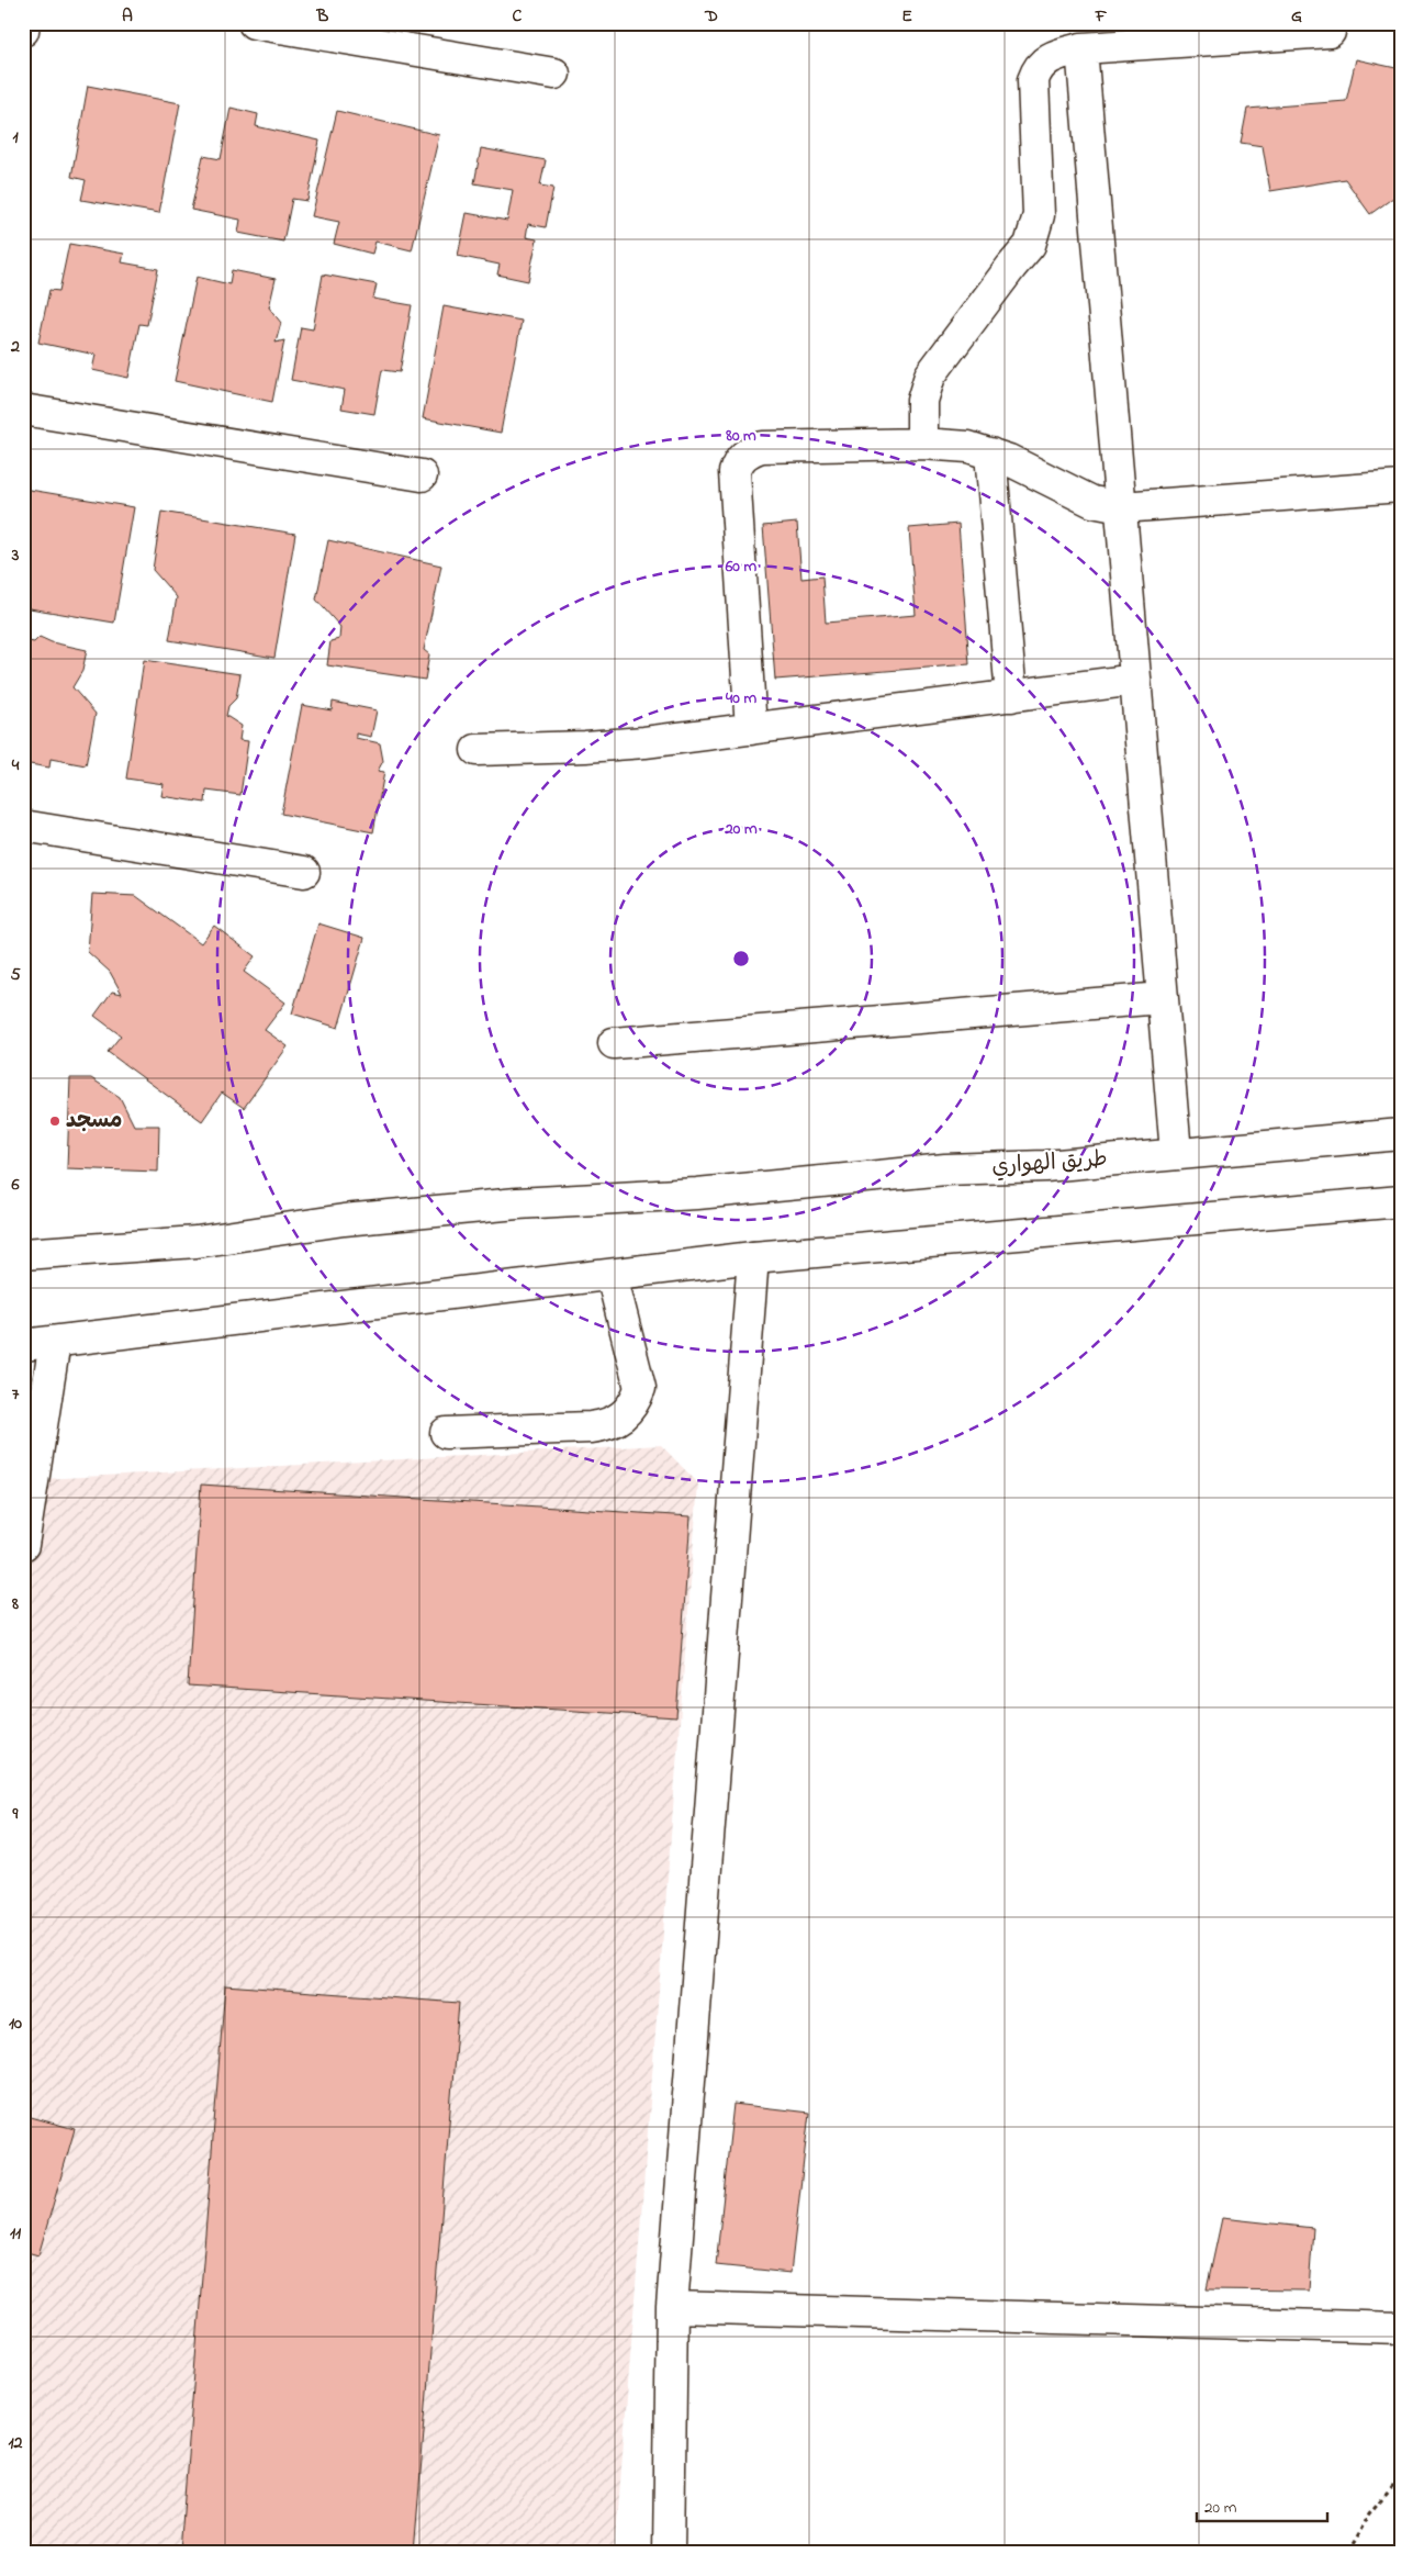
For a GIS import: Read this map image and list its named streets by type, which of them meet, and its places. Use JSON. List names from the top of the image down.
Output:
{
  "streets": {
    "main road": ["طريق الهواري"]
  },
  "places": ["مسجد"],
  "scale_bar": "20 m",
  "grid": {
    "columns": [
      "A",
      "B",
      "C",
      "D",
      "E",
      "F",
      "G"
    ],
    "rows": [
      "1",
      "2",
      "3",
      "4",
      "5",
      "6",
      "7",
      "8",
      "9",
      "10",
      "11",
      "12"
    ]
  },
  "rings": [
    "80 m",
    "60 m",
    "40 m",
    "20 m"
  ]
}
